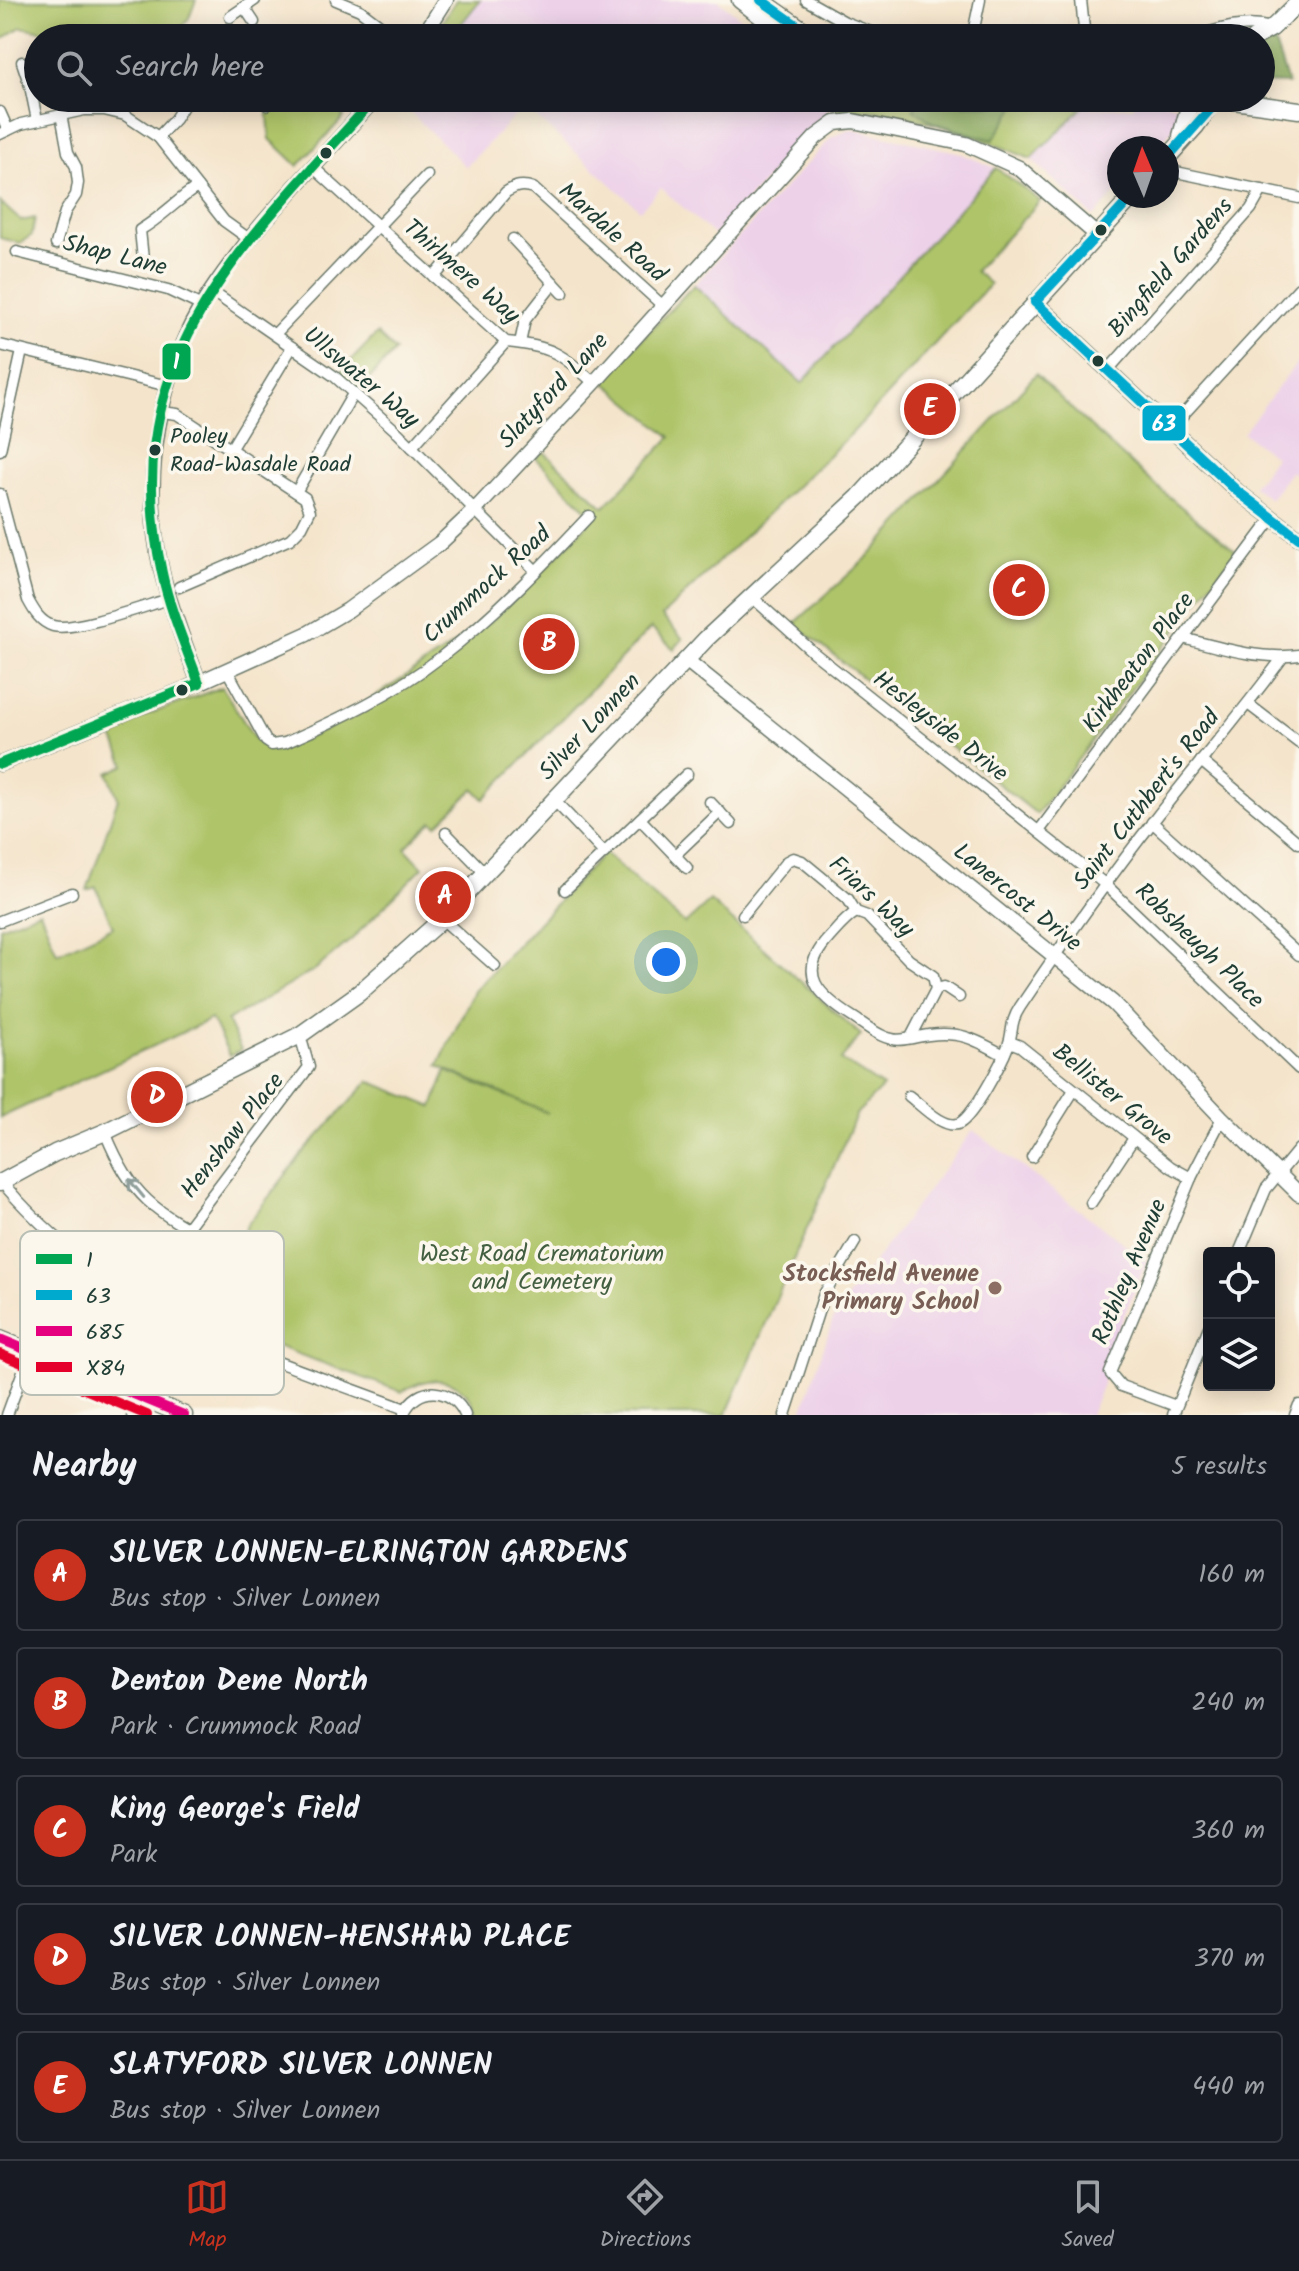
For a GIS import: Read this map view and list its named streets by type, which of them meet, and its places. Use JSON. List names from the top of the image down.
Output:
{
  "streets": {
    "main road": ["Silver Lonnen"],
    "street": [
      "Mardale Road",
      "Shap Lane",
      "Bingfield Gardens",
      "Thirlmere Way",
      "Ullswater Way",
      "Slatyford Lane",
      "Crummock Road",
      "Kirkheaton Place",
      "Hesleyside Drive",
      "Saint Cuthbert's Road",
      "Friars Way",
      "Lanercost Drive",
      "Robsheugh Place",
      "Bellister Grove",
      "Henshaw Place",
      "Rothley Avenue"
    ]
  },
  "crossings": [
    ["Mardale Road", "Thirlmere Way"],
    ["Mardale Road", "Slatyford Lane"],
    ["Thirlmere Way", "Slatyford Lane"],
    ["Ullswater Way", "Slatyford Lane"],
    ["Ullswater Way", "Crummock Road"],
    ["Slatyford Lane", "Crummock Road"],
    ["Slatyford Lane", "Silver Lonnen"],
    ["Kirkheaton Place", "Hesleyside Drive"],
    ["Silver Lonnen", "Hesleyside Drive"],
    ["Silver Lonnen", "Lanercost Drive"],
    ["Silver Lonnen", "Henshaw Place"],
    ["Hesleyside Drive", "Saint Cuthbert's Road"],
    ["Hesleyside Drive", "Robsheugh Place"],
    ["Saint Cuthbert's Road", "Lanercost Drive"],
    ["Saint Cuthbert's Road", "Robsheugh Place"],
    ["Saint Cuthbert's Road", "Bellister Grove"],
    ["Lanercost Drive", "Rothley Avenue"],
    ["Bellister Grove", "Rothley Avenue"]
  ],
  "parks": ["West Road Crematorium and Cemetery"],
  "places": ["Pooley Road-Wasdale Road", "Stocksfield Avenue Primary School"],
  "lines": [
    "transit line 63",
    "transit line 1",
    "transit line 685",
    "transit line X84"
  ],
  "legend": [
    "1",
    "63",
    "685",
    "X84"
  ],
  "north": "top",
  "page": {
    "search": "Search here",
    "pins": [
      "E",
      "C",
      "B",
      "A",
      "D"
    ],
    "heading": ["Nearby", "5 results"],
    "list": [
      {
        "mark": "A",
        "name": "SILVER LONNEN-ELRINGTON GARDENS",
        "note": "Bus stop · Silver Lonnen",
        "value": "160 m"
      },
      {
        "mark": "B",
        "name": "Denton Dene North",
        "note": "Park · Crummock Road",
        "value": "240 m"
      },
      {
        "mark": "C",
        "name": "King George's Field",
        "note": "Park",
        "value": "360 m"
      },
      {
        "mark": "D",
        "name": "SILVER LONNEN-HENSHAW PLACE",
        "note": "Bus stop · Silver Lonnen",
        "value": "370 m"
      },
      {
        "mark": "E",
        "name": "SLATYFORD SILVER LONNEN",
        "note": "Bus stop · Silver Lonnen",
        "value": "440 m"
      }
    ],
    "nav": ["Map", "Directions", "Saved"]
  }
}
